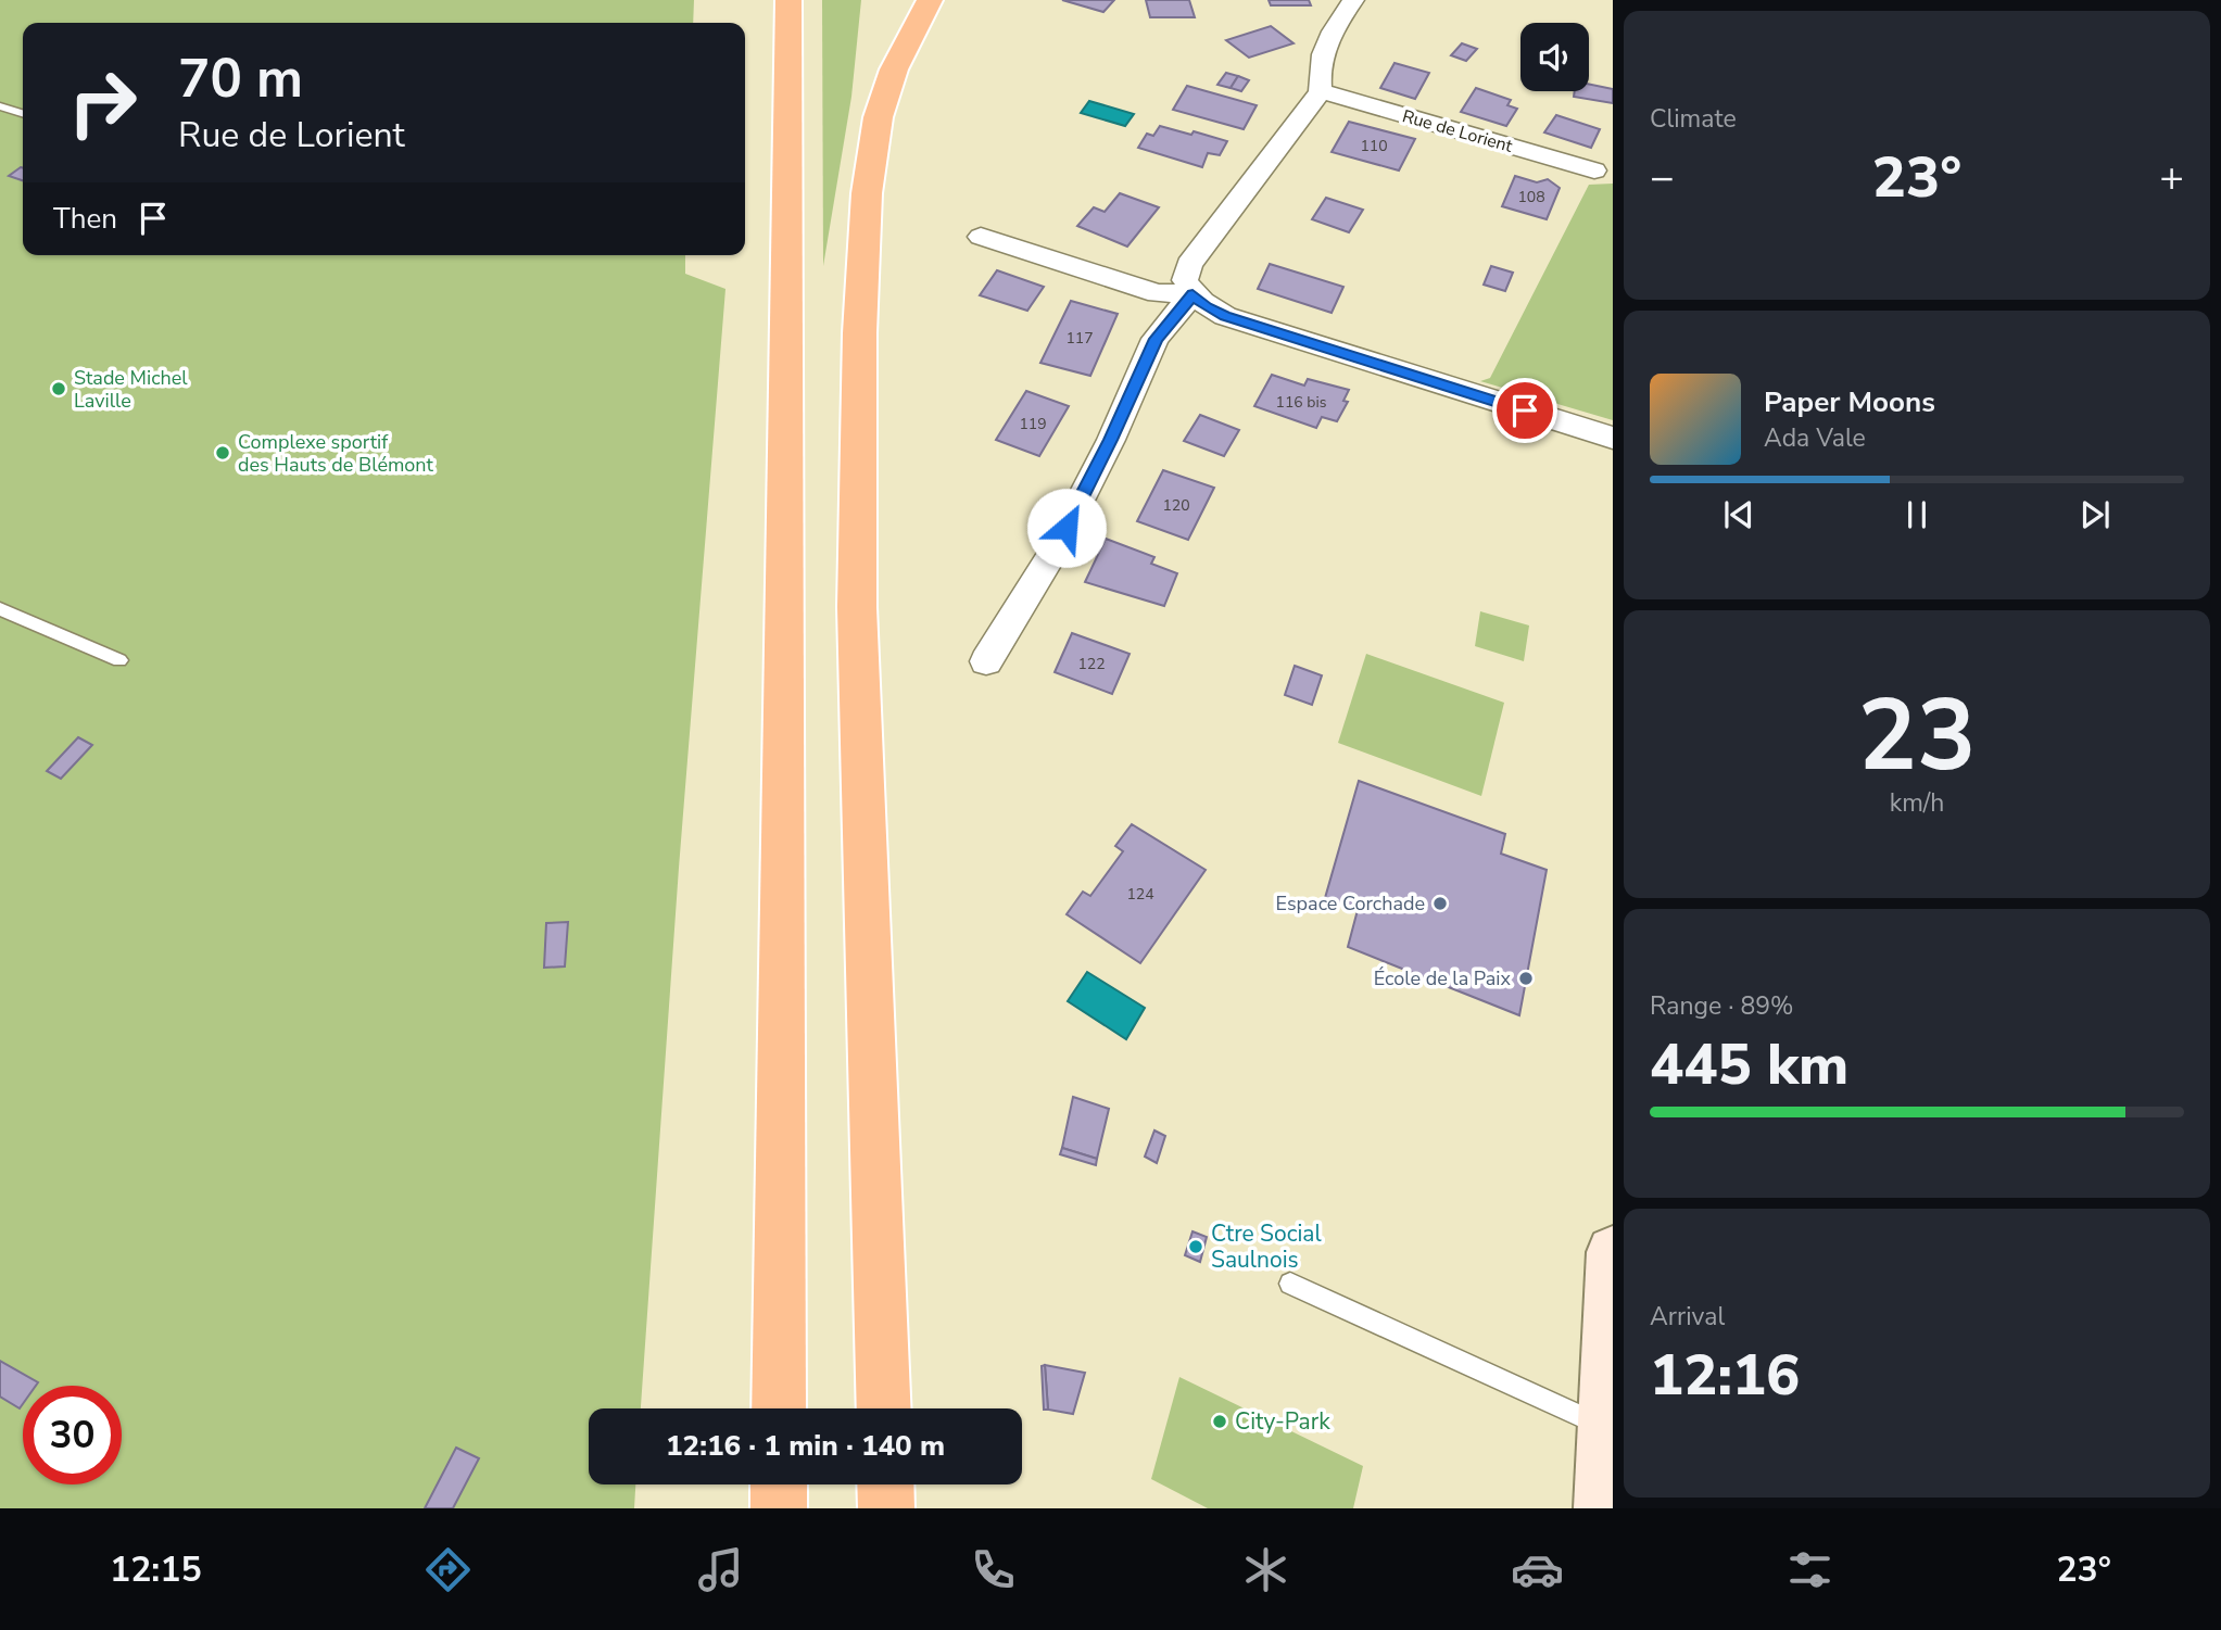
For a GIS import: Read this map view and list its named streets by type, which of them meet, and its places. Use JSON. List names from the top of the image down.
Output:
{
  "streets": {
    "street": ["Rue de Lorient"]
  },
  "places": [
    "Stade Michel Laville",
    "Complexe sportif des Hauts de Blémont",
    "Espace Corchade",
    "École de la Paix",
    "Ctre Social Saulnois",
    "City-Park"
  ],
  "house_numbers": [
    "110",
    "108",
    "117",
    "116 bis",
    "119",
    "120",
    "122",
    "124"
  ],
  "page": {
    "tile": [
      "Climate",
      ["23", "km/h"],
      ["Range · 89%", "445 km"],
      ["Arrival", "12:16"]
    ],
    "turn": ["70 m", "Rue de Lorient"],
    "heat": ["−", "23°", "+"],
    "then": "Then",
    "song": ["Paper Moons", "Ada Vale"],
    "limit": "30",
    "trip": "12:16 · 1 min · 140 m",
    "tabs": ["12:15", "23°"]
  }
}
